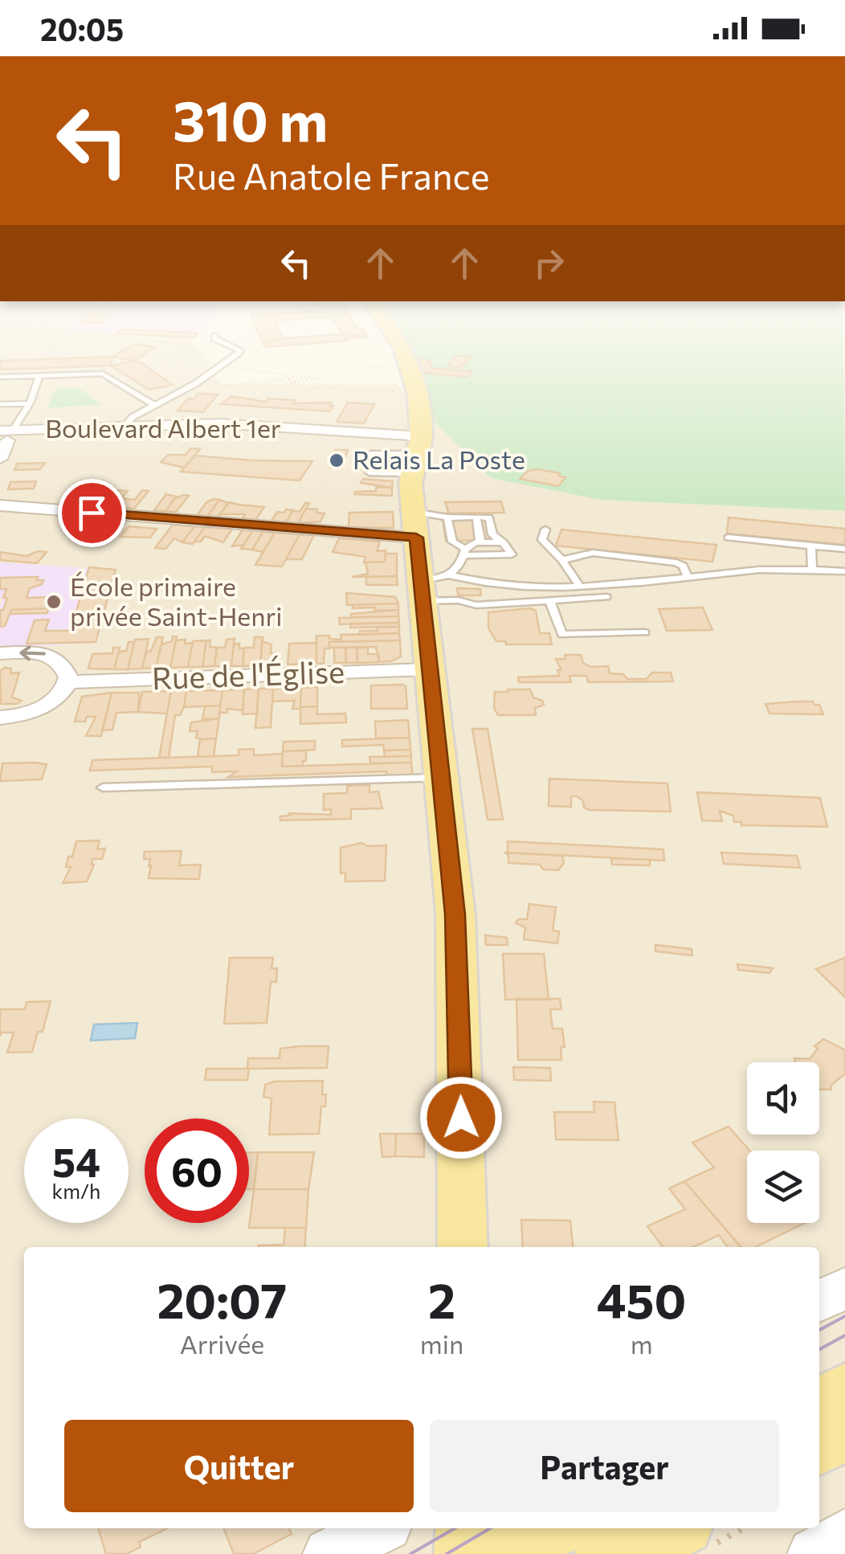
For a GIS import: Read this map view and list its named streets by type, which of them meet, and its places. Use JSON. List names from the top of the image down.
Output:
{
  "streets": {
    "street": ["Boulevard Albert 1er", "Rue de l'Église"]
  },
  "places": ["Relais La Poste", "École primaire privée Saint-Henri"],
  "page": {
    "status": "20:05",
    "turn": ["310 m", "Rue Anatole France"],
    "speed": "54 km/h",
    "limit": "60",
    "eta": [
      "20:07",
      "Arrivée",
      "2",
      "min",
      "450",
      "m"
    ],
    "buttons": ["Quitter", "Partager"]
  }
}
